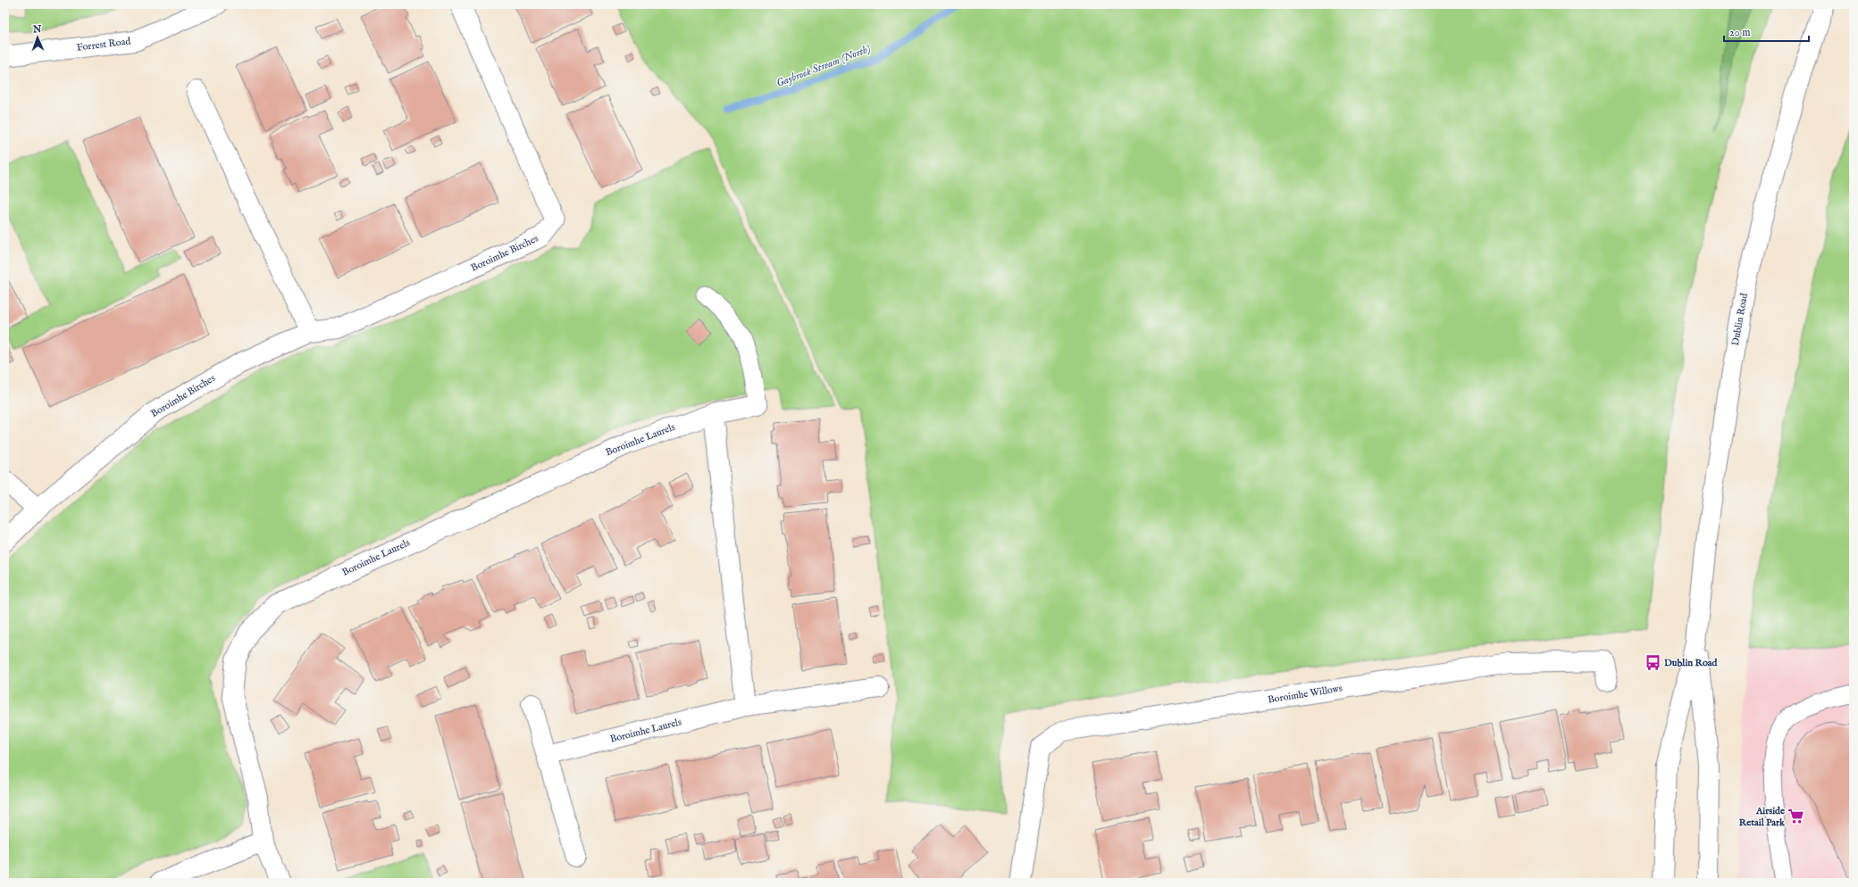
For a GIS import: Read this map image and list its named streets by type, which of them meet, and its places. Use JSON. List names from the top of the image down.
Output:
{
  "streets": {
    "street": [
      "Forrest Road",
      "Boroimhe Birches",
      "Dublin Road",
      "Boroimhe Laurels",
      "Boroimhe Willows"
    ]
  },
  "water": ["Gaybrook Stream (North)"],
  "places": {
    "bus stop": ["Dublin Road"],
    "supermarket": ["Airside Retail Park"]
  },
  "scale_bar": "20 m",
  "north": "top"
}
